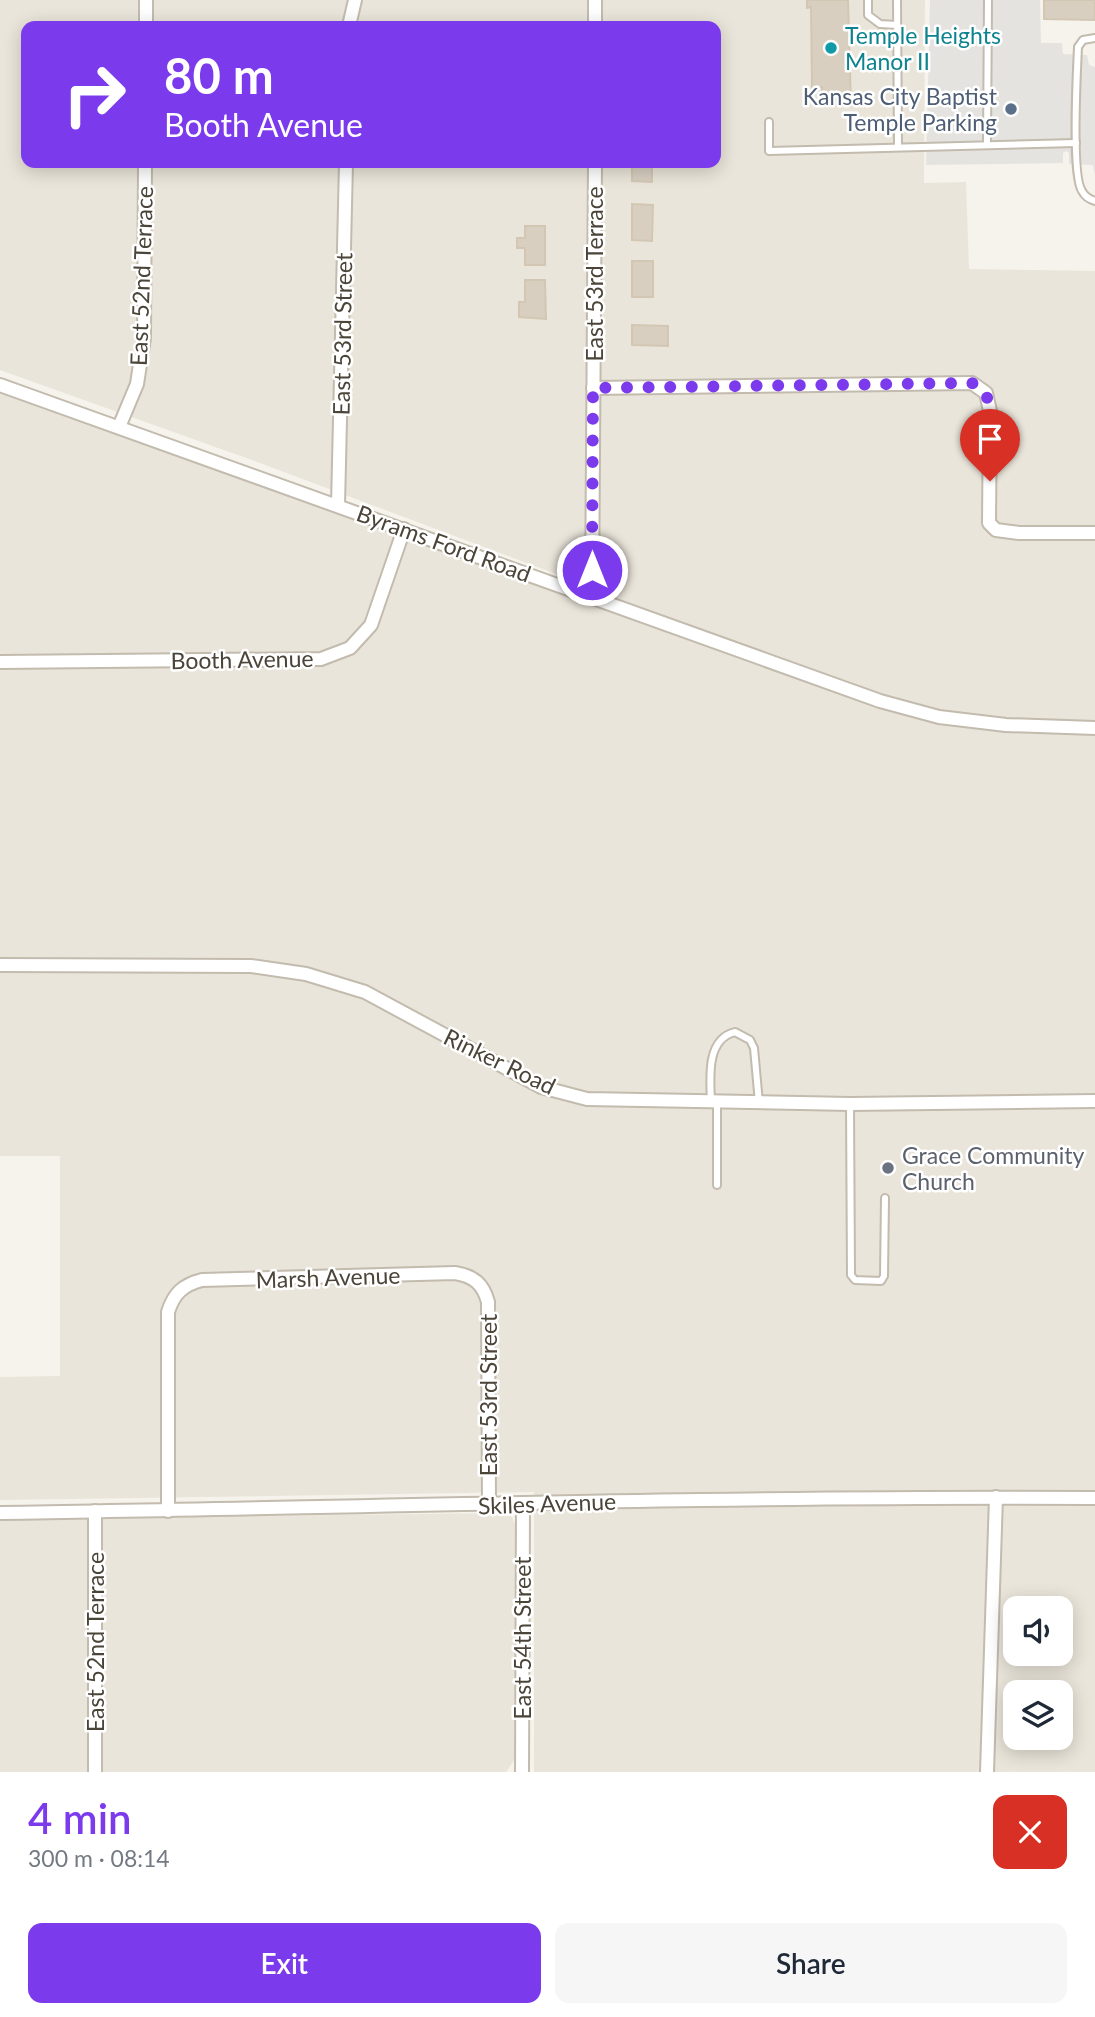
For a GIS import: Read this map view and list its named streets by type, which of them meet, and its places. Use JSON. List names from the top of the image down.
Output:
{
  "streets": {
    "street": [
      "East 53rd Terrace",
      "East 52nd Terrace",
      "East 53rd Street",
      "Byrams Ford Road",
      "Booth Avenue",
      "Rinker Road",
      "Marsh Avenue",
      "Skiles Avenue",
      "East 54th Street"
    ]
  },
  "crossings": [
    ["East 53rd Terrace", "Byrams Ford Road"],
    ["East 52nd Terrace", "Byrams Ford Road"],
    ["East 52nd Terrace", "Skiles Avenue"],
    ["East 53rd Street", "Byrams Ford Road"],
    ["East 53rd Street", "Marsh Avenue"],
    ["East 53rd Street", "Skiles Avenue"],
    ["Byrams Ford Road", "Booth Avenue"],
    ["Marsh Avenue", "Skiles Avenue"],
    ["Skiles Avenue", "East 54th Street"]
  ],
  "places": ["Temple Heights Manor II", "Kansas City Baptist Temple Parking", "Grace Community Church"],
  "page": {
    "turn": ["80 m", "Booth Avenue"],
    "heading": ["4 min", "300 m · 08:14"],
    "buttons": ["Exit", "Share"]
  }
}
